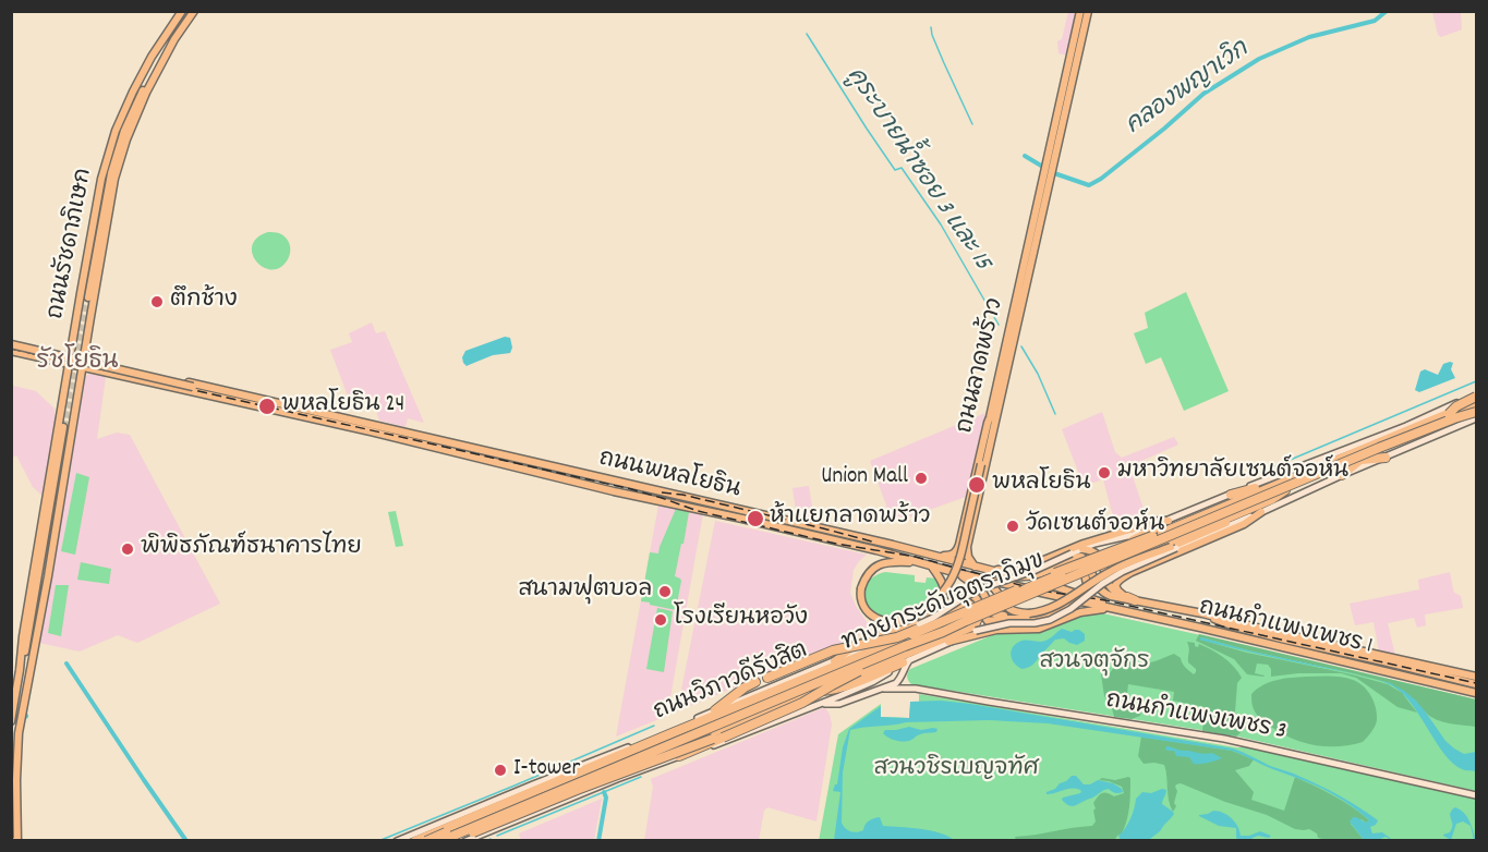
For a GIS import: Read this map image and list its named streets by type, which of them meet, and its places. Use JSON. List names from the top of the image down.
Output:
{
  "streets": {
    "highway": ["ทางยกระดับอุตราภิมุข", "ถนนวิภาวดีรังสิต"],
    "main road": [
      "ถนนรัชดาภิเษก",
      "ถนนลาดพร้าว",
      "ถนนพหลโยธิน",
      "ถนนกำแพงเพชร 1",
      "ถนนกำแพงเพชร 3"
    ]
  },
  "crossings": [
    ["ถนนรัชดาภิเษก", "ถนนพหลโยธิน"],
    ["ถนนลาดพร้าว", "ถนนพหลโยธิน"],
    ["ถนนพหลโยธิน", "ถนนกำแพงเพชร 1"],
    ["ถนนวิภาวดีรังสิต", "ถนนกำแพงเพชร 3"]
  ],
  "districts": ["รัชโยธิน"],
  "water": ["คลองพญาเวิก", "คูระบายน้ำซอย 3 และ 15"],
  "parks": ["สวนจตุจักร", "สวนวชิรเบญจทัศ"],
  "places": [
    "ตึกช้าง",
    "พหลโยธิน 24",
    "มหาวิทยาลัยเซนต์จอห์น",
    "Union Mall",
    "พหลโยธิน",
    "ห้าแยกลาดพร้าว",
    "วัดเซนต์จอห์น",
    "พิพิธภัณฑ์ธนาคารไทย",
    "สนามฟุตบอล",
    "โรงเรียนหอวัง",
    "I-tower"
  ]
}
